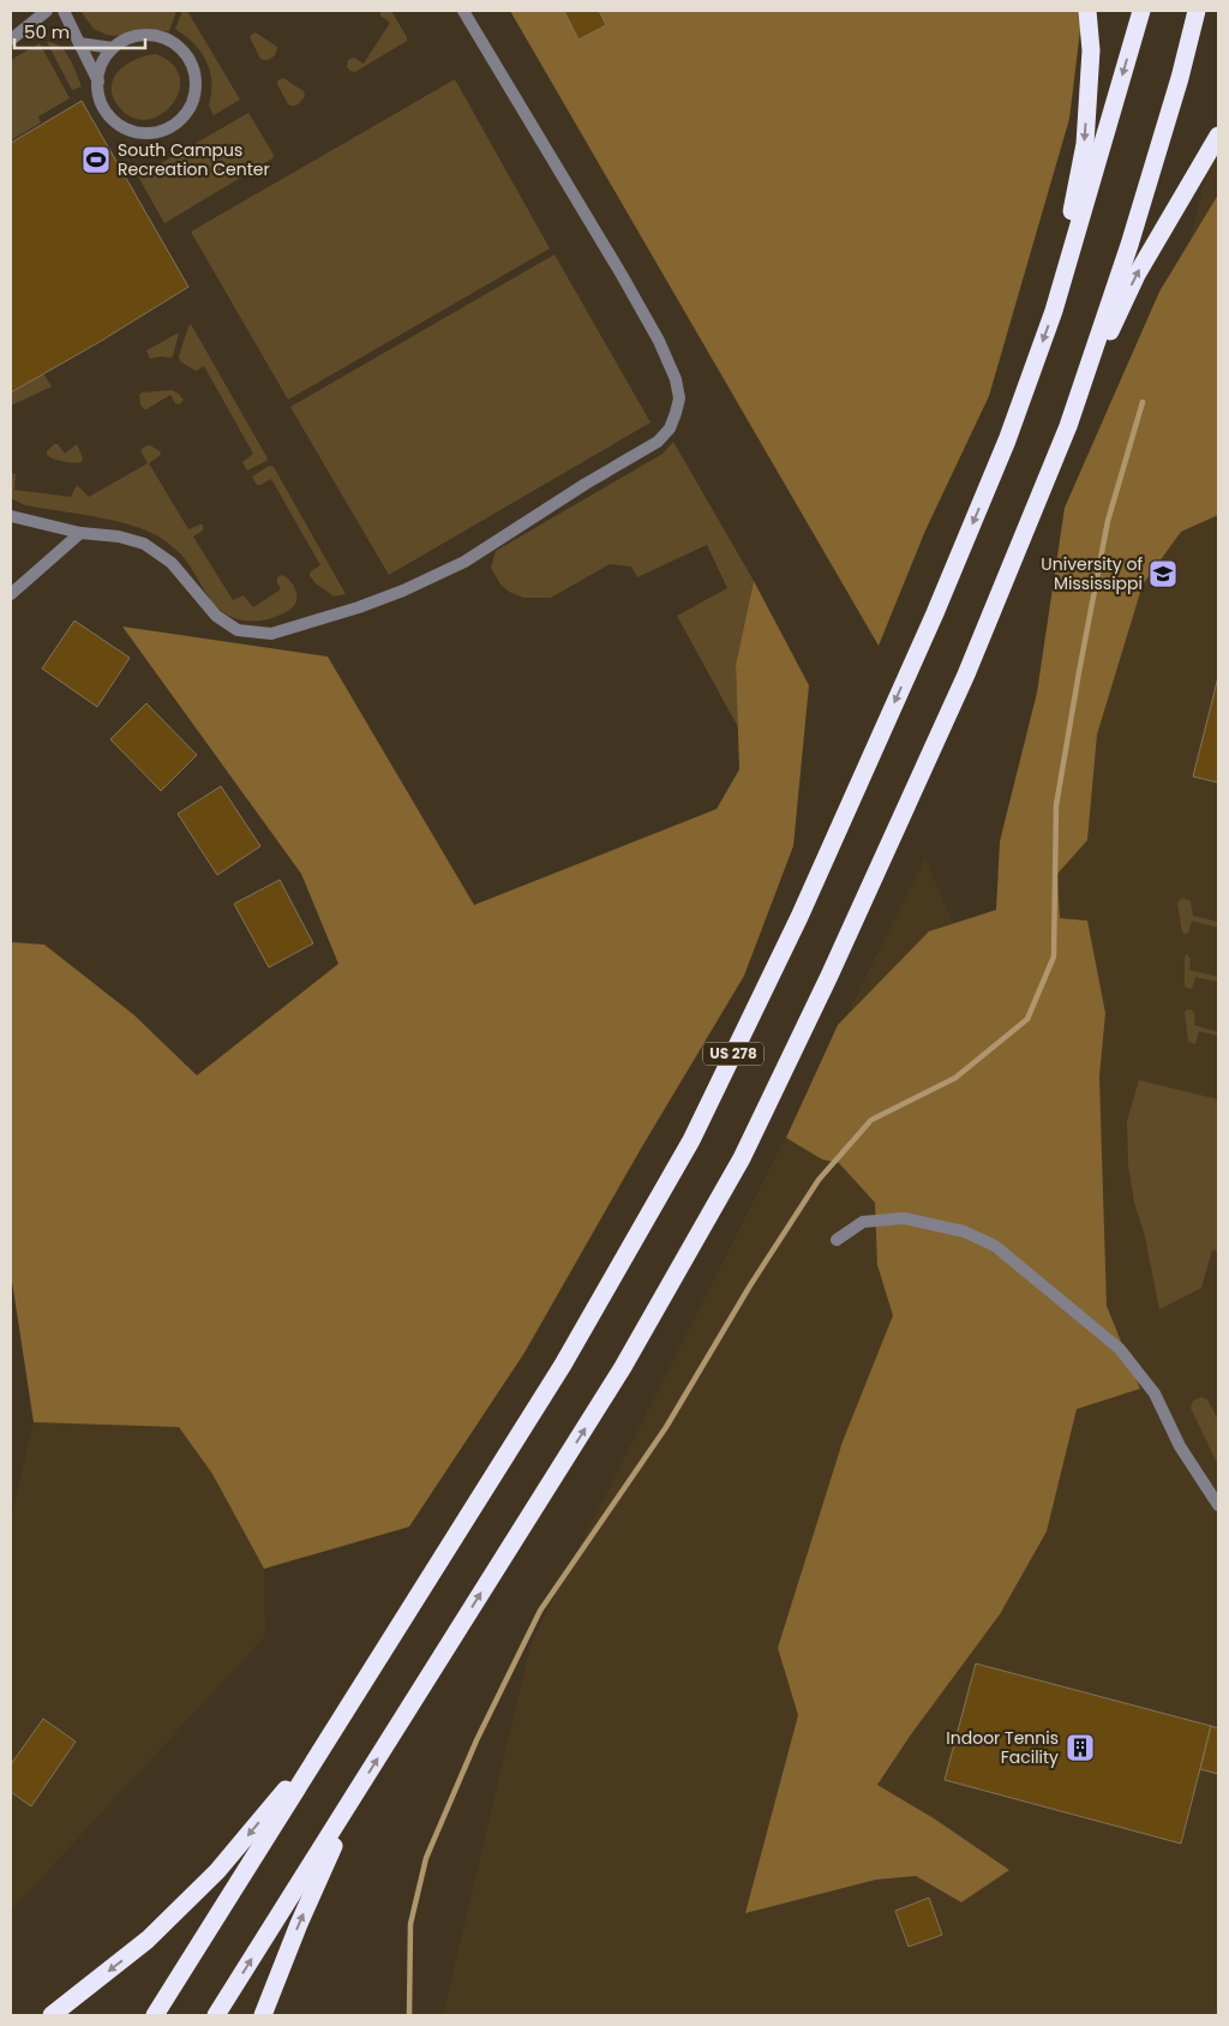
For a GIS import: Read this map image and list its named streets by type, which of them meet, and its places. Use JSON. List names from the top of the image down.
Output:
{
  "streets": {
    "highway": ["US 278"]
  },
  "places": {
    "sports": ["South Campus Recreation Center"],
    "school or university": ["University of Mississippi"],
    "building": ["Indoor Tennis Facility"]
  },
  "scale_bar": "50 m"
}
